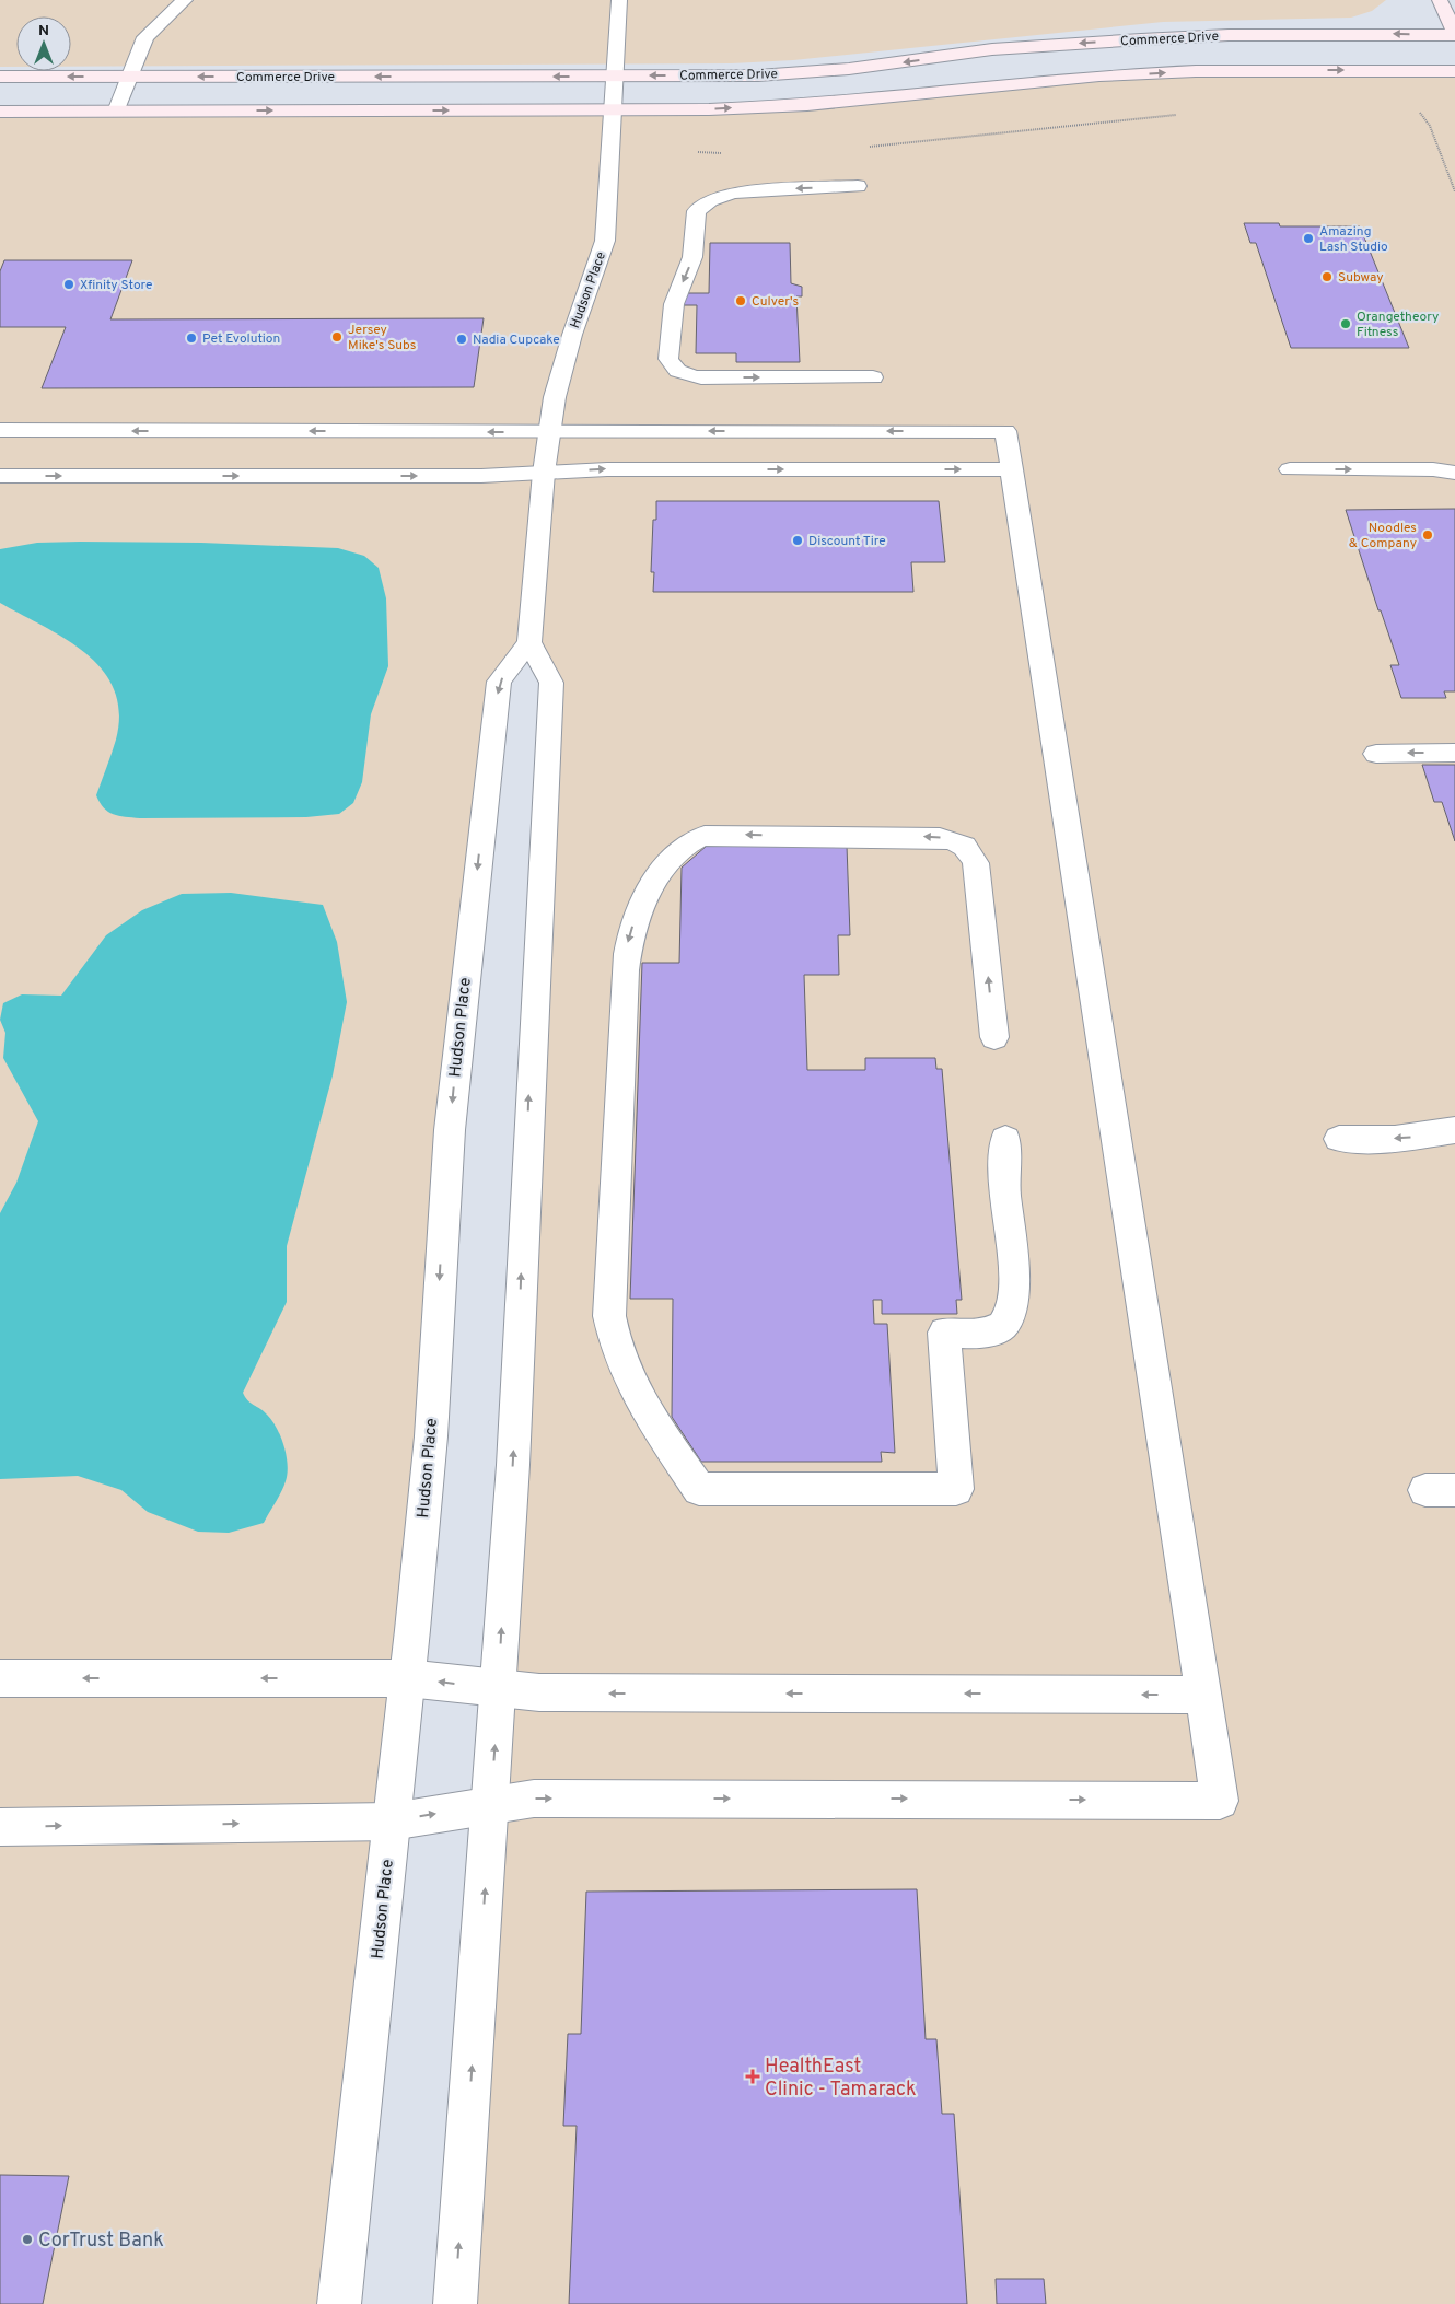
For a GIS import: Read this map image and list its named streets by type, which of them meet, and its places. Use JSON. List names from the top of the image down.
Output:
{
  "streets": {
    "street": ["Commerce Drive", "Hudson Place"]
  },
  "crossings": [
    ["Commerce Drive", "Hudson Place"]
  ],
  "places": {
    "other": [
      "Amazing Lash Studio",
      "Subway",
      "Xfinity Store",
      "Culver's",
      "Orangetheory Fitness",
      "Jersey Mike's Subs",
      "Pet Evolution",
      "Nadia Cupcake",
      "Noodles & Company",
      "Discount Tire",
      "CorTrust Bank"
    ],
    "health": ["HealthEast Clinic - Tamarack"]
  },
  "north": "top"
}
